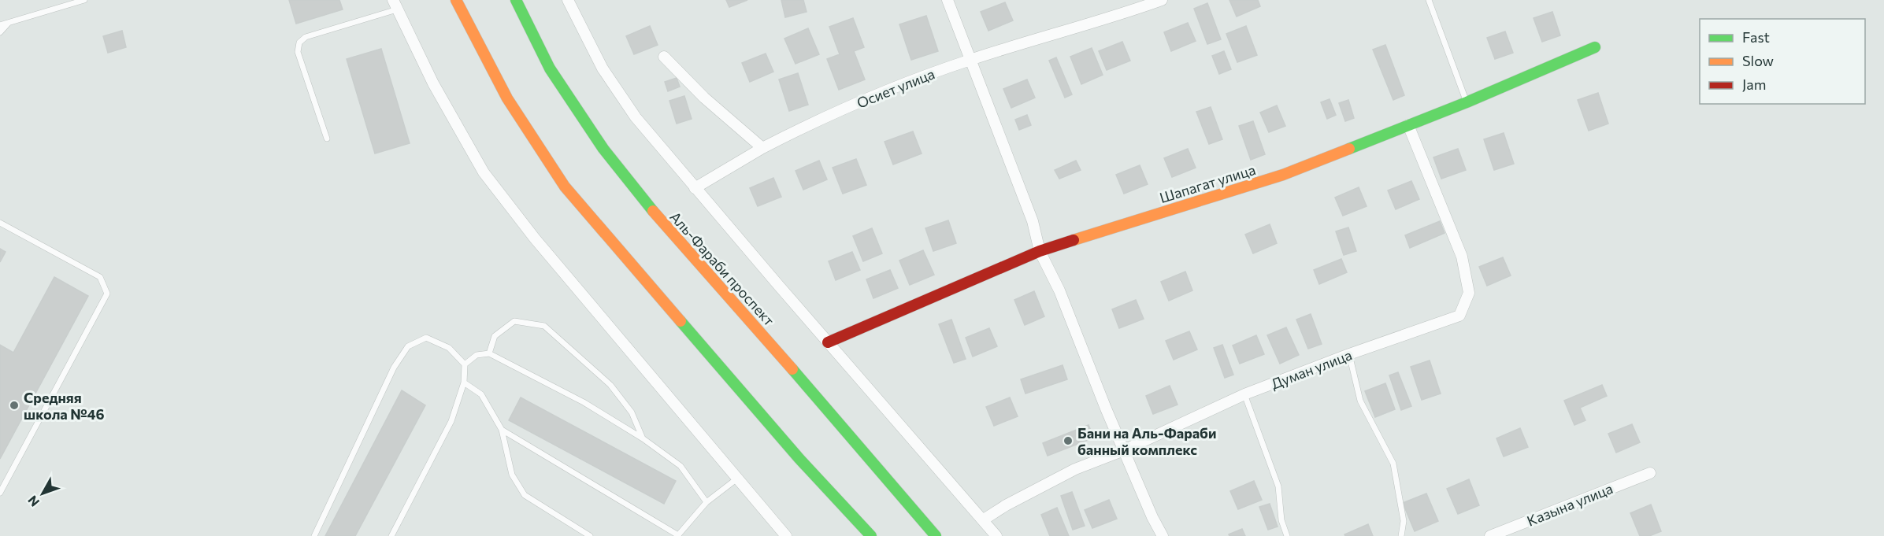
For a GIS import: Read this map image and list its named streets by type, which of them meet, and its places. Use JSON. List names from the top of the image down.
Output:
{
  "streets": {
    "street": [
      "Осиет улица",
      "Шапагат улица",
      "Аль-Фараби проспект",
      "Думан улица",
      "Казына улица"
    ]
  },
  "crossings": [
    ["Шапагат улица", "Думан улица"]
  ],
  "places": ["Средняя школа №46", "Бани на Аль-Фараби банный комплекс"],
  "legend": ["Fast", "Slow", "Jam"],
  "north": "bottom left"
}
